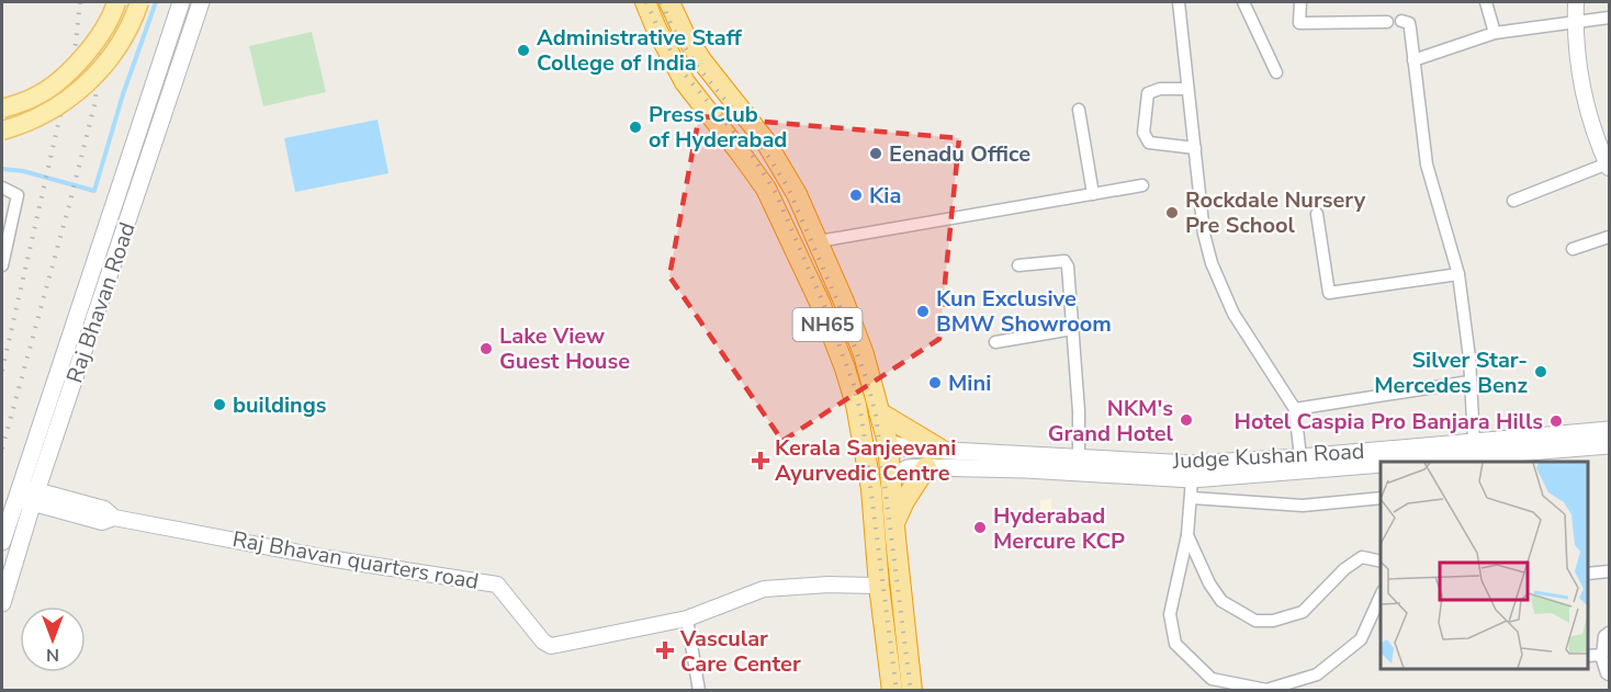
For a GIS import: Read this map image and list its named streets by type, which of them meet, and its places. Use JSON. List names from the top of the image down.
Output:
{
  "streets": {
    "highway": ["NH65"],
    "main road": ["Raj Bhavan Road", "Judge Kushan Road"],
    "street": ["Raj Bhavan quarters road"]
  },
  "crossings": [
    ["Raj Bhavan Road", "Raj Bhavan quarters road"],
    ["NH65", "Judge Kushan Road"],
    ["NH65", "Raj Bhavan quarters road"]
  ],
  "places": {
    "other": [
      "Administrative Staff College of India",
      "Press Club of Hyderabad",
      "Eenadu Office",
      "Kia",
      "Rockdale Nursery Pre School",
      "Kun Exclusive BMW Showroom",
      "Lake View Guest House",
      "Silver Star- Mercedes Benz",
      "Mini",
      "buildings",
      "NKM's Grand Hotel",
      "Hotel Caspia Pro Banjara Hills",
      "Hyderabad Mercure KCP"
    ],
    "health": ["Kerala Sanjeevani Ayurvedic Centre", "Vascular Care Center"]
  },
  "north": "bottom"
}
